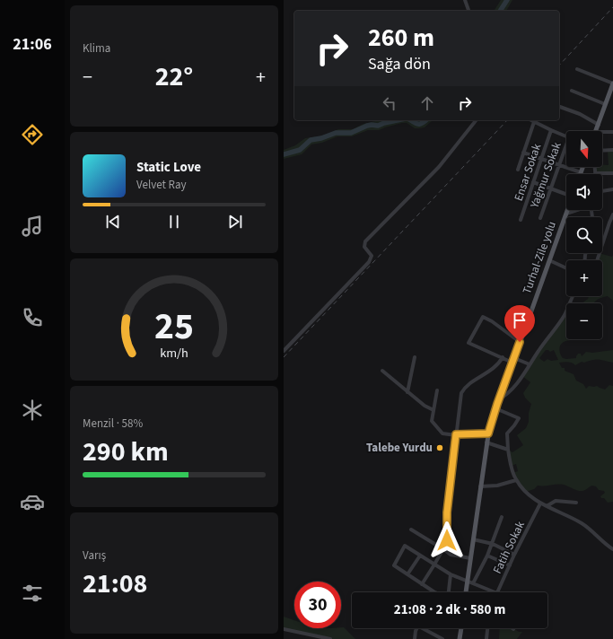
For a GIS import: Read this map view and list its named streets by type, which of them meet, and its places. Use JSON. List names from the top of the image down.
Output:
{
  "streets": {
    "main road": ["Turhal-Zile yolu"],
    "street": ["Ensar Sokak", "Yağmur Sokak", "Fatih Sokak"]
  },
  "places": ["Talebe Yurdu"],
  "north": "bottom",
  "page": {
    "tabs": "21:06",
    "tile": [
      "Klima",
      ["Menzil · 58%", "290 km"],
      ["Varış", "21:08"]
    ],
    "turn": ["260 m", "Sağa dön"],
    "heat": ["−", "22°", "+"],
    "map_buttons": ["+", "−"],
    "song": ["Static Love", "Velvet Ray"],
    "limit": "30",
    "trip": "21:08 · 2 dk · 580 m",
    "gauge": ["25", "km/h"]
  }
}
